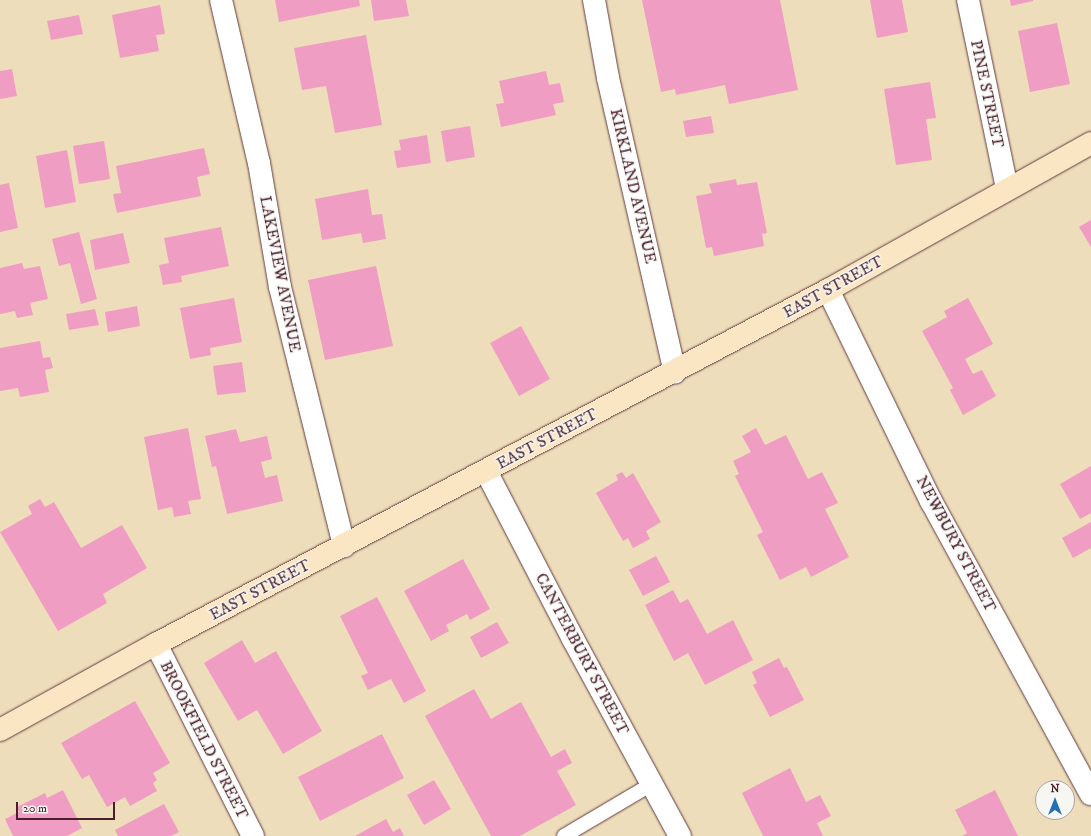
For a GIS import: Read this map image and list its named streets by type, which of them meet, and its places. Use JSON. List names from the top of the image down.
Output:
{
  "streets": {
    "main road": ["EAST STREET"],
    "street": [
      "PINE STREET",
      "KIRKLAND AVENUE",
      "LAKEVIEW AVENUE",
      "NEWBURY STREET",
      "CANTERBURY STREET",
      "BROOKFIELD STREET"
    ]
  },
  "crossings": [
    ["PINE STREET", "EAST STREET"],
    ["KIRKLAND AVENUE", "EAST STREET"],
    ["LAKEVIEW AVENUE", "EAST STREET"],
    ["EAST STREET", "NEWBURY STREET"],
    ["EAST STREET", "CANTERBURY STREET"],
    ["EAST STREET", "BROOKFIELD STREET"]
  ],
  "scale_bar": "20 m",
  "north": "top"
}
